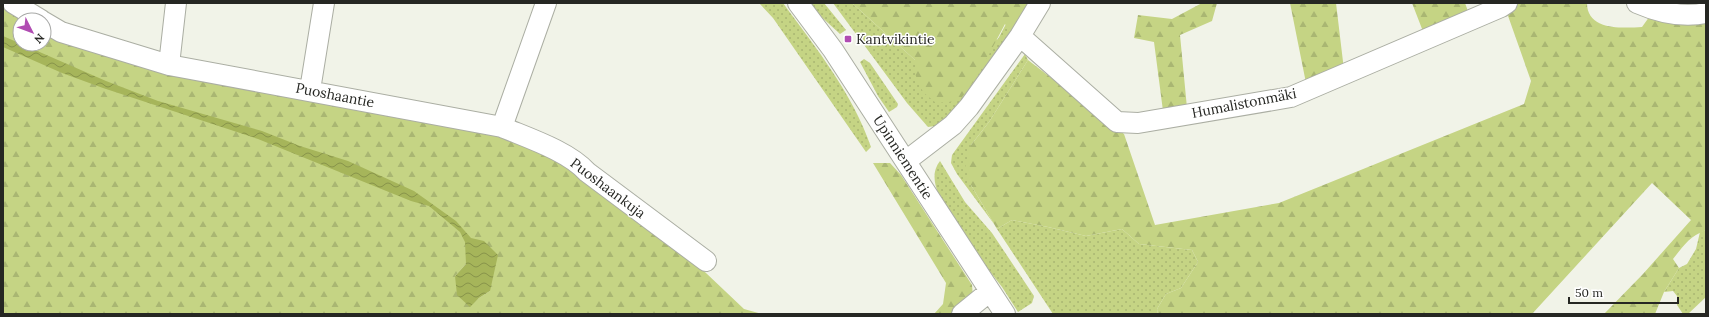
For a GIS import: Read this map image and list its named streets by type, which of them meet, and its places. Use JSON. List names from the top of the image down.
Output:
{
  "streets": {
    "street": [
      "Puoshaantie",
      "Humalistonmäki",
      "Upinniementie",
      "Puoshaankuja"
    ]
  },
  "crossings": [
    ["Puoshaantie", "Puoshaankuja"]
  ],
  "places": {
    "transit": ["Kantvikintie"]
  },
  "scale_bar": "50 m",
  "north": "bottom right"
}
